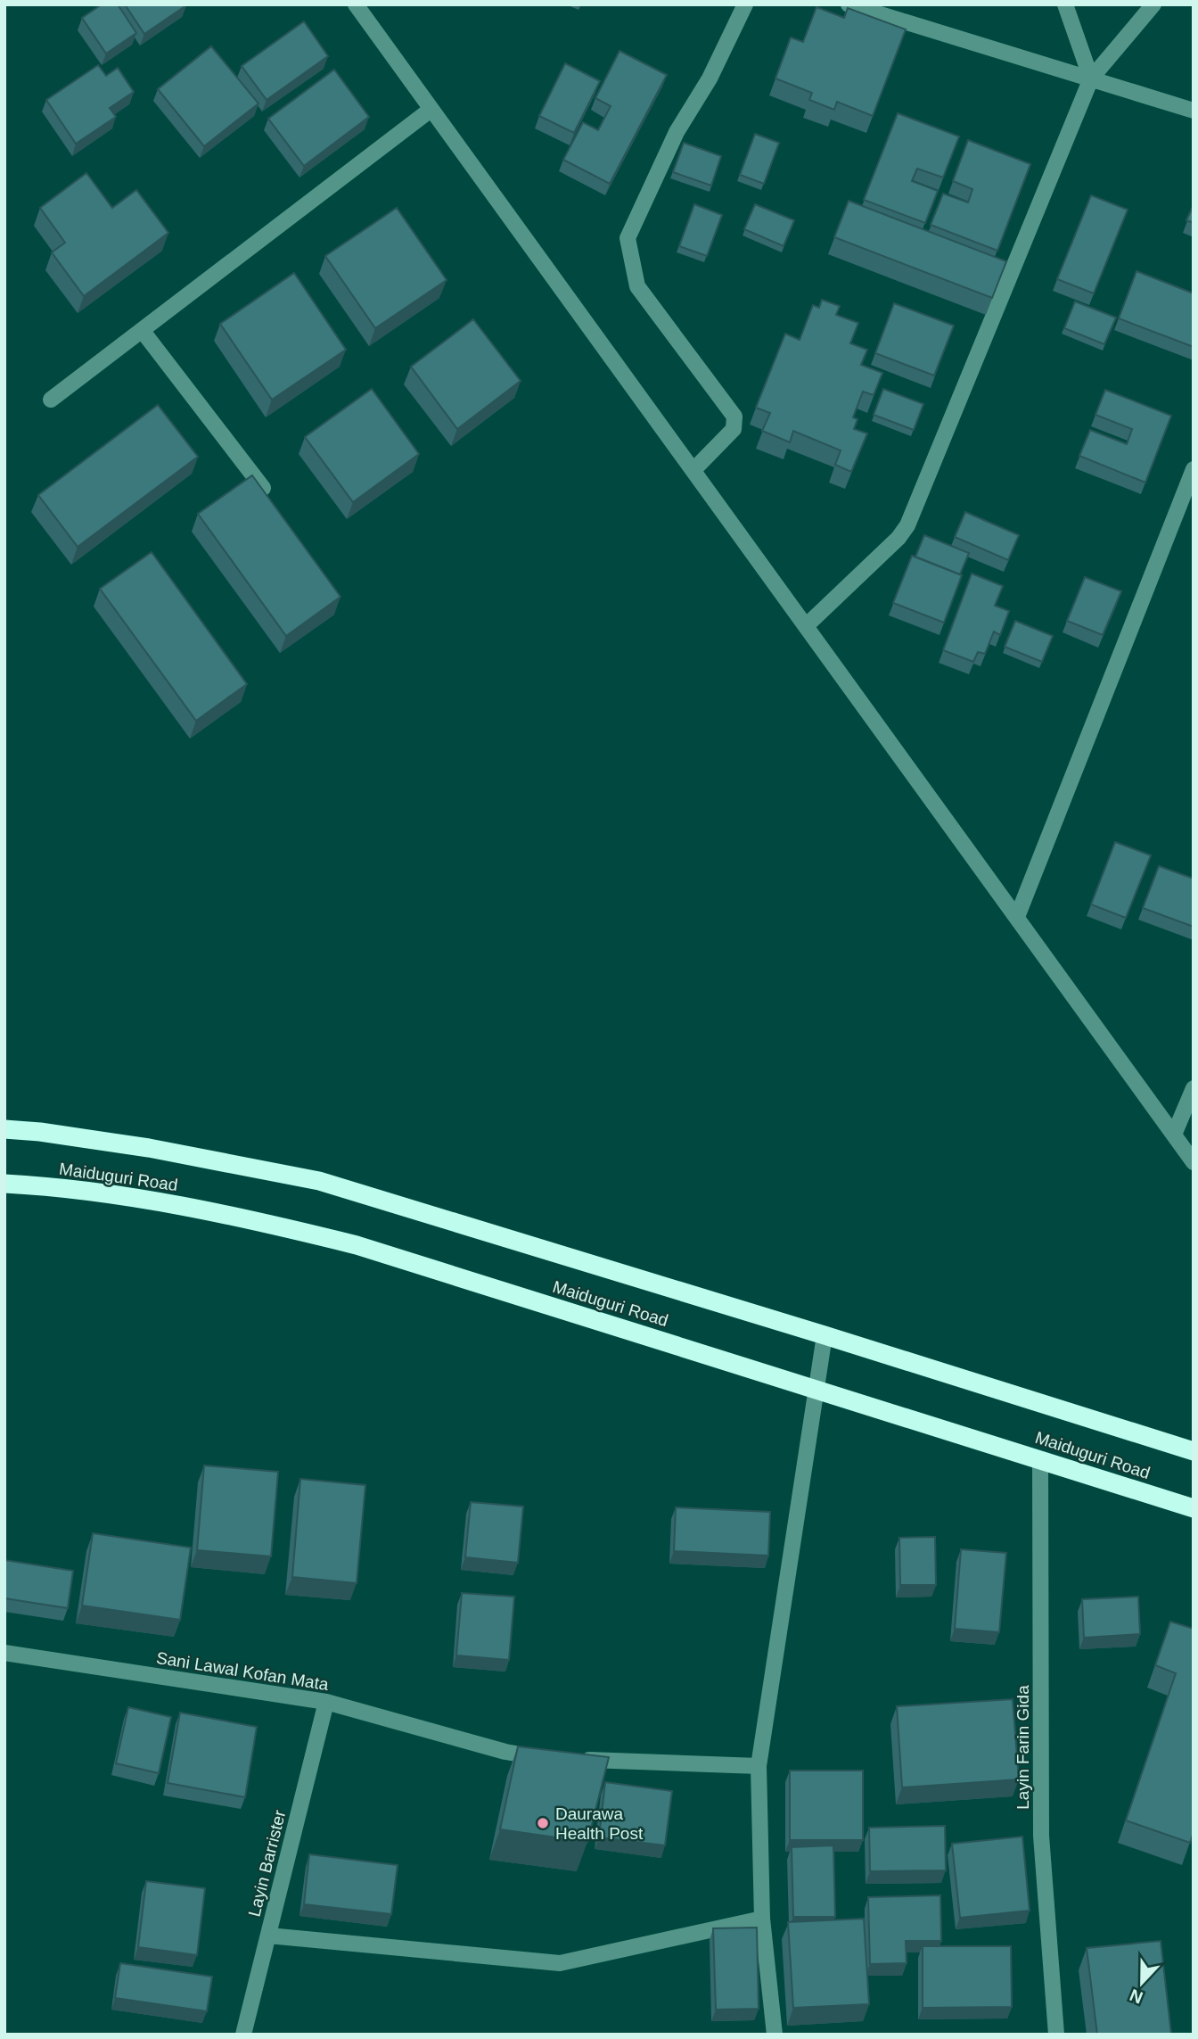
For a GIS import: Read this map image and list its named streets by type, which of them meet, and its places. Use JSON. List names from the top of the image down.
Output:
{
  "streets": {
    "highway": ["Maiduguri Road"],
    "street": ["Sani Lawal Kofan Mata", "Layin Farin Gida", "Layin Barrister"]
  },
  "crossings": [
    ["Maiduguri Road", "Layin Farin Gida"],
    ["Sani Lawal Kofan Mata", "Layin Barrister"]
  ],
  "places": ["Daurawa Health Post"],
  "north": "bottom"
}
